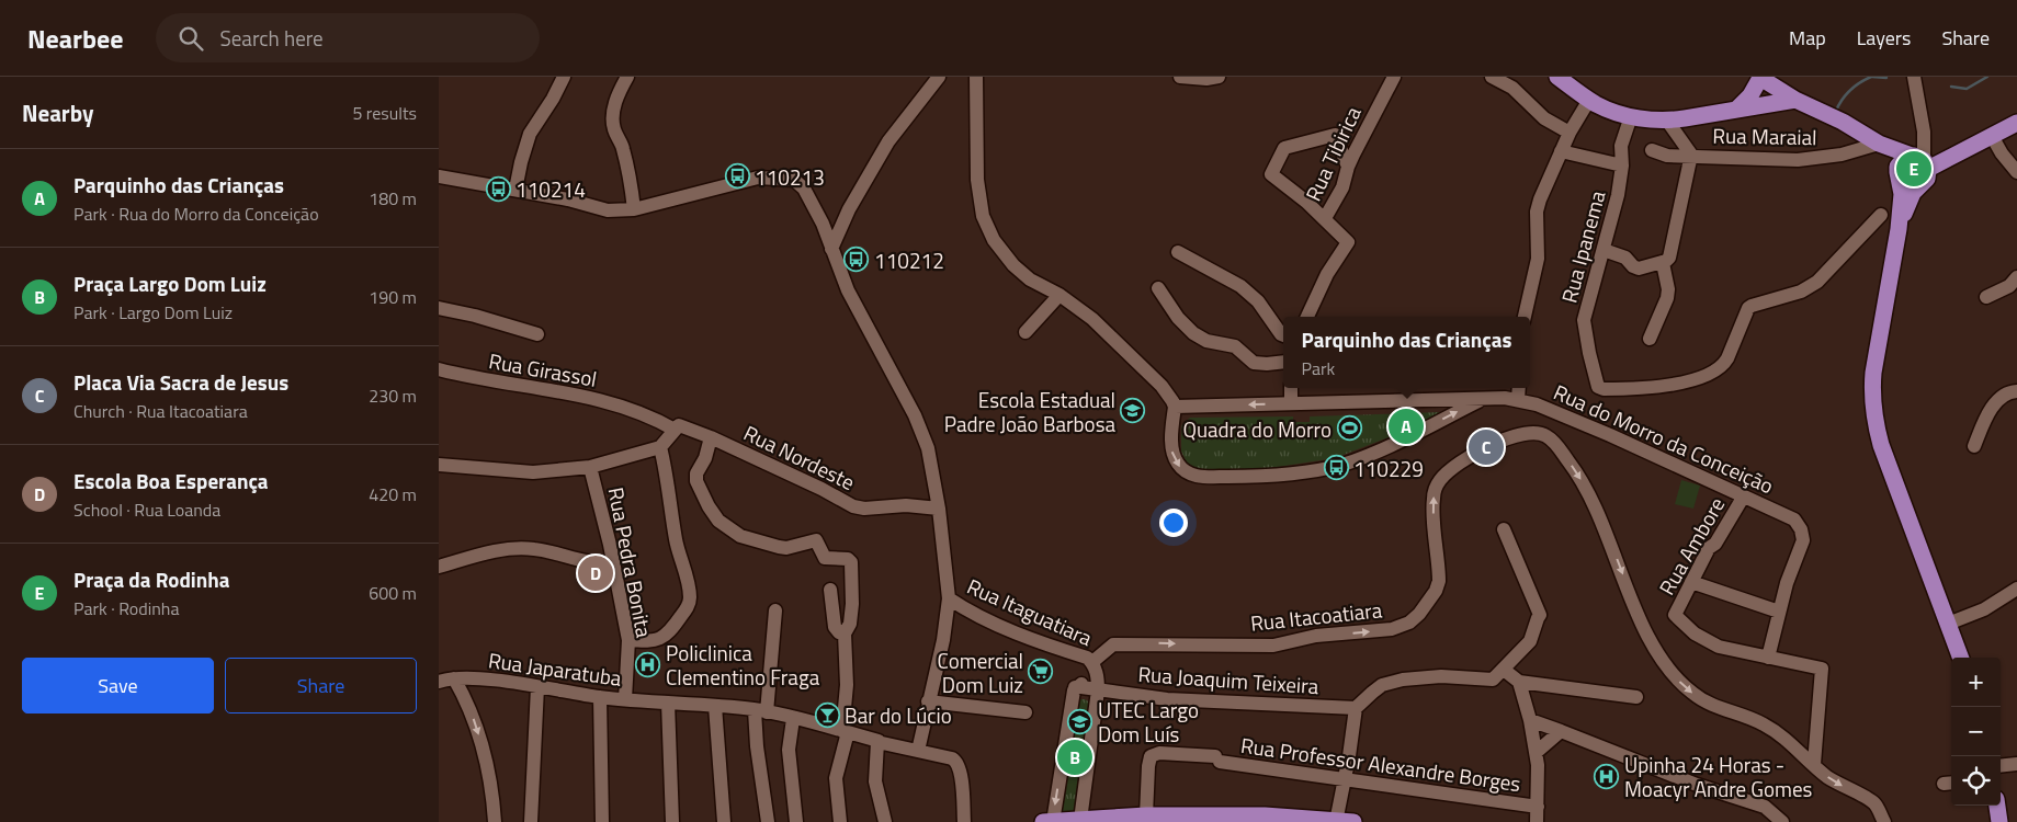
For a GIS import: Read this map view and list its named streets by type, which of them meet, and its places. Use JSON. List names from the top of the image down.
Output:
{
  "streets": {
    "street": [
      "Rua Maraial",
      "Rua Tibirica",
      "Rua Ipanema",
      "Rua Girassol",
      "Rua do Morro da Conceição",
      "Rua Nordeste",
      "Rua Ambore",
      "Rua Pedra Bonita",
      "Rua Itaguatiara",
      "Rua Itacoatiara",
      "Rua Japaratuba",
      "Rua Joaquim Teixeira",
      "Rua Professor Alexandre Borges"
    ]
  },
  "crossings": [
    ["Rua Girassol", "Rua Nordeste"],
    ["Rua do Morro da Conceição", "Rua Ambore"],
    ["Rua Pedra Bonita", "Rua Japaratuba"],
    ["Rua Itaguatiara", "Rua Itacoatiara"],
    ["Rua Itacoatiara", "Rua Joaquim Teixeira"]
  ],
  "one_way": ["Rua Itacoatiara"],
  "places": {
    "bus stop": [
      "110213",
      "110214",
      "110212",
      "110229"
    ],
    "school or university": ["Escola Estadual Padre João Barbosa", "UTEC Largo Dom Luís"],
    "sports": ["Quadra do Morro"],
    "hospital": ["Policlinica Clementino Fraga", "Upinha 24 Horas - Moacyr Andre Gomes"],
    "supermarket": ["Comercial Dom Luiz"],
    "bar": ["Bar do Lúcio"]
  },
  "page": {
    "header": "Nearbee",
    "search": "Search here",
    "nav": ["Map", "Layers", "Share"],
    "heading": ["Nearby", "5 results"],
    "list": [
      {
        "mark": "A",
        "name": "Parquinho das Crianças",
        "note": "Park · Rua do Morro da Conceição",
        "value": "180 m"
      },
      {
        "mark": "B",
        "name": "Praça Largo Dom Luiz",
        "note": "Park · Largo Dom Luiz",
        "value": "190 m"
      },
      {
        "mark": "C",
        "name": "Placa Via Sacra de Jesus",
        "note": "Church · Rua Itacoatiara",
        "value": "230 m"
      },
      {
        "mark": "D",
        "name": "Escola Boa Esperança",
        "note": "School · Rua Loanda",
        "value": "420 m"
      },
      {
        "mark": "E",
        "name": "Praça da Rodinha",
        "note": "Park · Rodinha",
        "value": "600 m"
      }
    ],
    "pins": [
      "E",
      "A",
      "C",
      "D",
      "B"
    ],
    "popup": ["Parquinho das Crianças", "Park"],
    "buttons": ["Save", "Share"],
    "map_buttons": ["+", "−"]
  }
}
